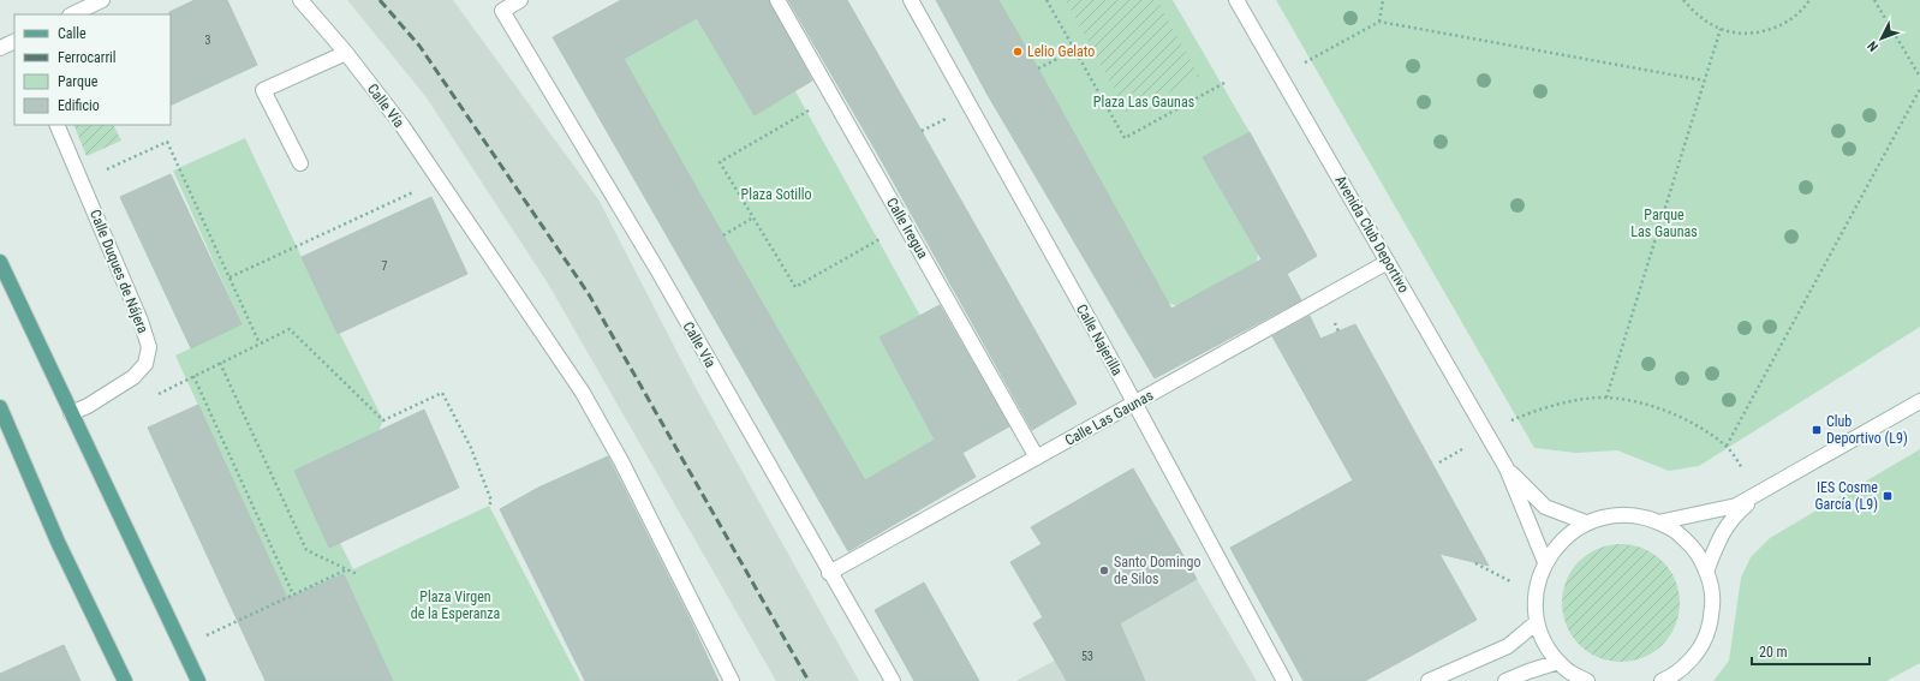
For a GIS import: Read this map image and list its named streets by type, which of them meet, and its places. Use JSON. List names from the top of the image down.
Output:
{
  "streets": {
    "street": [
      "Calle Vía",
      "Calle Iregua",
      "Avenida Club Deportivo",
      "Calle Duques de Nájera",
      "Calle Najerilla",
      "Calle Las Gaunas"
    ]
  },
  "crossings": [
    ["Calle Vía", "Calle Las Gaunas"],
    ["Calle Iregua", "Calle Las Gaunas"],
    ["Avenida Club Deportivo", "Calle Las Gaunas"],
    ["Calle Najerilla", "Calle Las Gaunas"]
  ],
  "parks": [
    "Plaza Las Gaunas",
    "Plaza Sotillo",
    "Parque Las Gaunas",
    "Plaza Virgen de la Esperanza"
  ],
  "places": {
    "other": ["Lelio Gelato", "Santo Domingo de Silos"],
    "transit": ["Club Deportivo (L9)", "IES Cosme García (L9)"]
  },
  "house_numbers": ["3", "7", "53"],
  "legend": [
    "Calle",
    "Ferrocarril",
    "Parque",
    "Edificio"
  ],
  "scale_bar": "20 m",
  "north": "bottom left"
}
